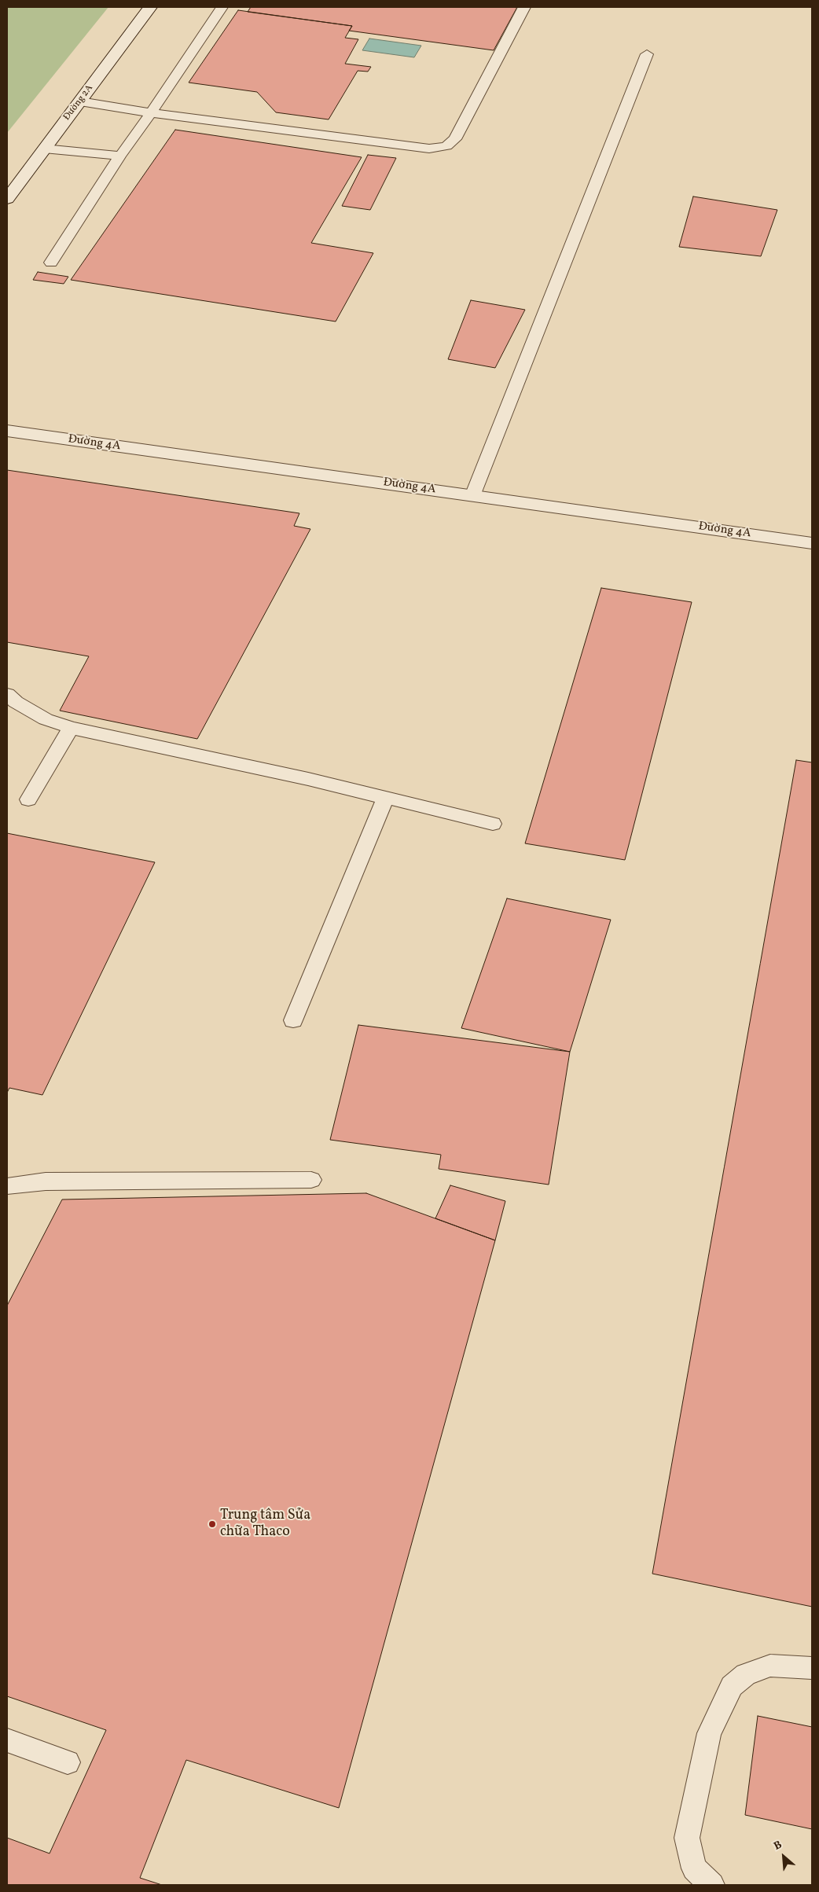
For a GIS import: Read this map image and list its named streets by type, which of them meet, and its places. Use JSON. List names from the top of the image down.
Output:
{
  "streets": {
    "street": ["Đường 2A", "Đường 4A"]
  },
  "places": ["Trung tâm Sửa chữa Thaco"],
  "north": "top left"
}
